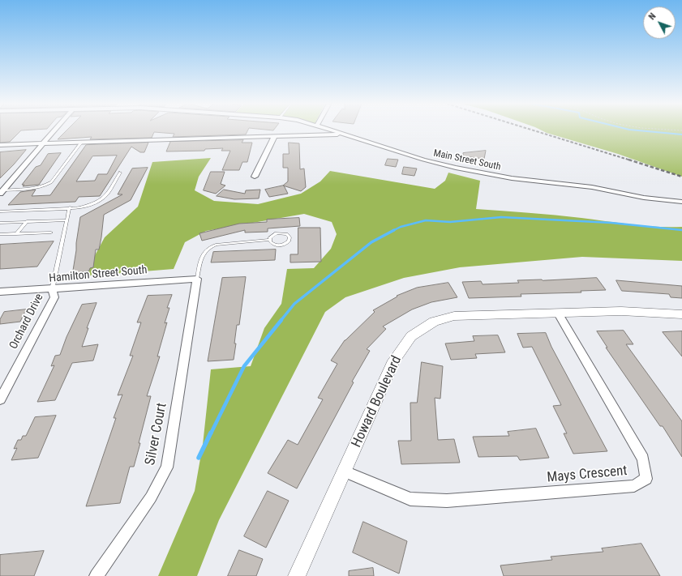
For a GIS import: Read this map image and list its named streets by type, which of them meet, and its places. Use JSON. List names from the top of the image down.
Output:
{
  "streets": {
    "street": [
      "Main Street South",
      "Hamilton Street South",
      "Orchard Drive",
      "Howard Boulevard",
      "Silver Court",
      "Mays Crescent"
    ]
  },
  "crossings": [
    ["Hamilton Street South", "Orchard Drive"],
    ["Hamilton Street South", "Silver Court"],
    ["Howard Boulevard", "Mays Crescent"]
  ],
  "north": "top left"
}
